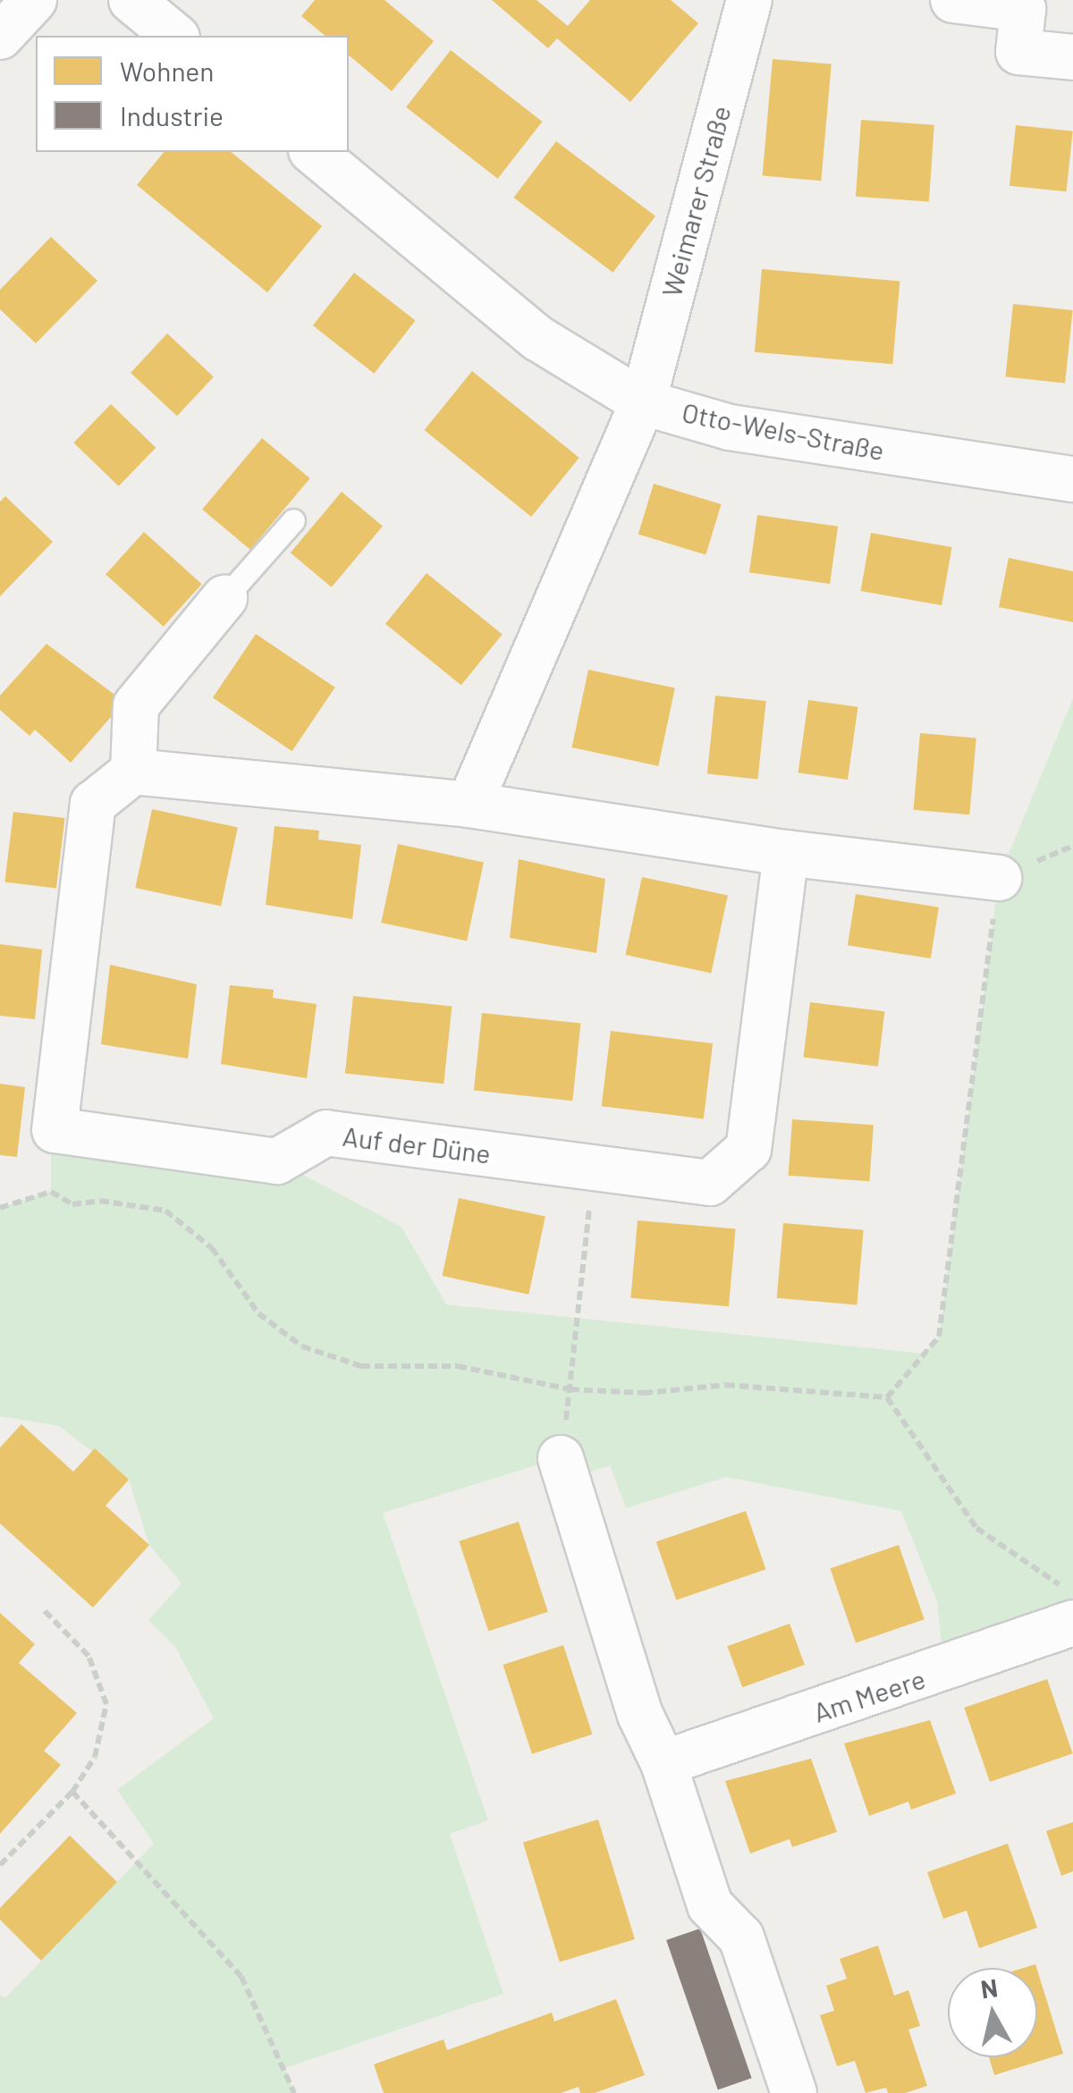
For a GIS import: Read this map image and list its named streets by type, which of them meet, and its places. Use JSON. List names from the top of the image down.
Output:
{
  "streets": {
    "street": [
      "Weimarer Straße",
      "Otto-Wels-Straße",
      "Auf der Düne",
      "Am Meere"
    ]
  },
  "crossings": [
    ["Weimarer Straße", "Otto-Wels-Straße"]
  ],
  "legend": ["Wohnen", "Industrie"],
  "north": "top"
}
